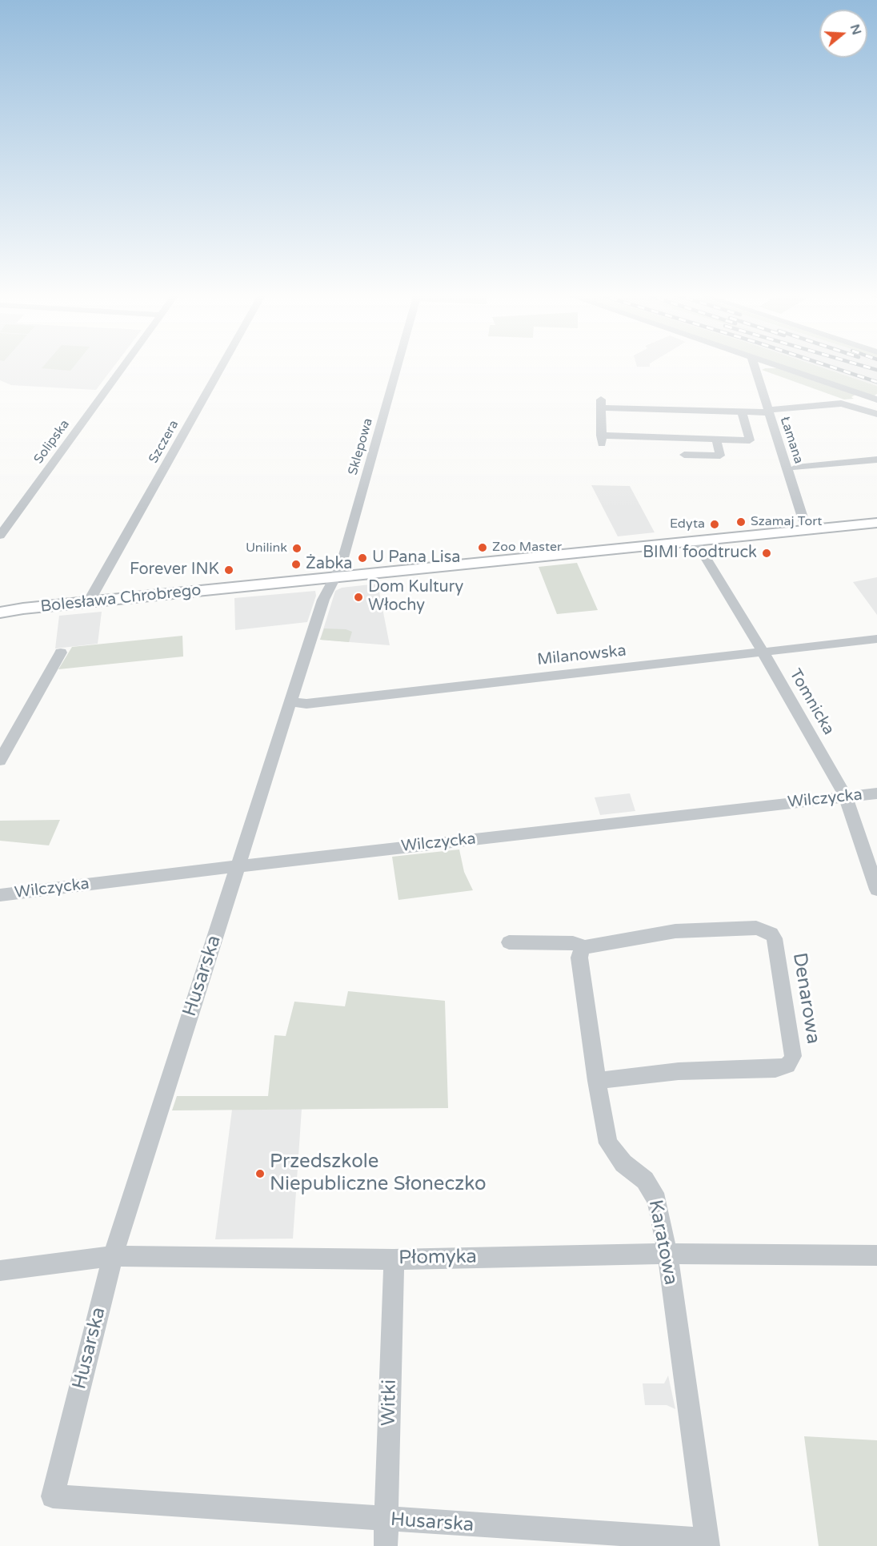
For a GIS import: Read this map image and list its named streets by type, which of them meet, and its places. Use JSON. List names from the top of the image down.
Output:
{
  "streets": {
    "main road": ["Bolesława Chrobrego"],
    "street": [
      "Łamana",
      "Solipska",
      "Szczera",
      "Sklepowa",
      "Milanowska",
      "Tomnicka",
      "Wilczycka",
      "Husarska",
      "Denarowa",
      "Karatowa",
      "Płomyka",
      "Witki"
    ]
  },
  "crossings": [
    ["Łamana", "Bolesława Chrobrego"],
    ["Szczera", "Bolesława Chrobrego"],
    ["Sklepowa", "Bolesława Chrobrego"],
    ["Sklepowa", "Husarska"],
    ["Bolesława Chrobrego", "Tomnicka"],
    ["Bolesława Chrobrego", "Husarska"],
    ["Milanowska", "Tomnicka"],
    ["Milanowska", "Husarska"],
    ["Tomnicka", "Wilczycka"],
    ["Wilczycka", "Husarska"],
    ["Husarska", "Karatowa"],
    ["Husarska", "Płomyka"],
    ["Husarska", "Witki"],
    ["Denarowa", "Karatowa"],
    ["Karatowa", "Płomyka"],
    ["Płomyka", "Witki"]
  ],
  "places": [
    "Szamaj Tort",
    "Edyta",
    "Zoo Master",
    "Unilink",
    "BIMI foodtruck",
    "U Pana Lisa",
    "Żabka",
    "Forever INK",
    "Dom Kultury Włochy",
    "Przedszkole Niepubliczne Słoneczko"
  ],
  "north": "right"
}
